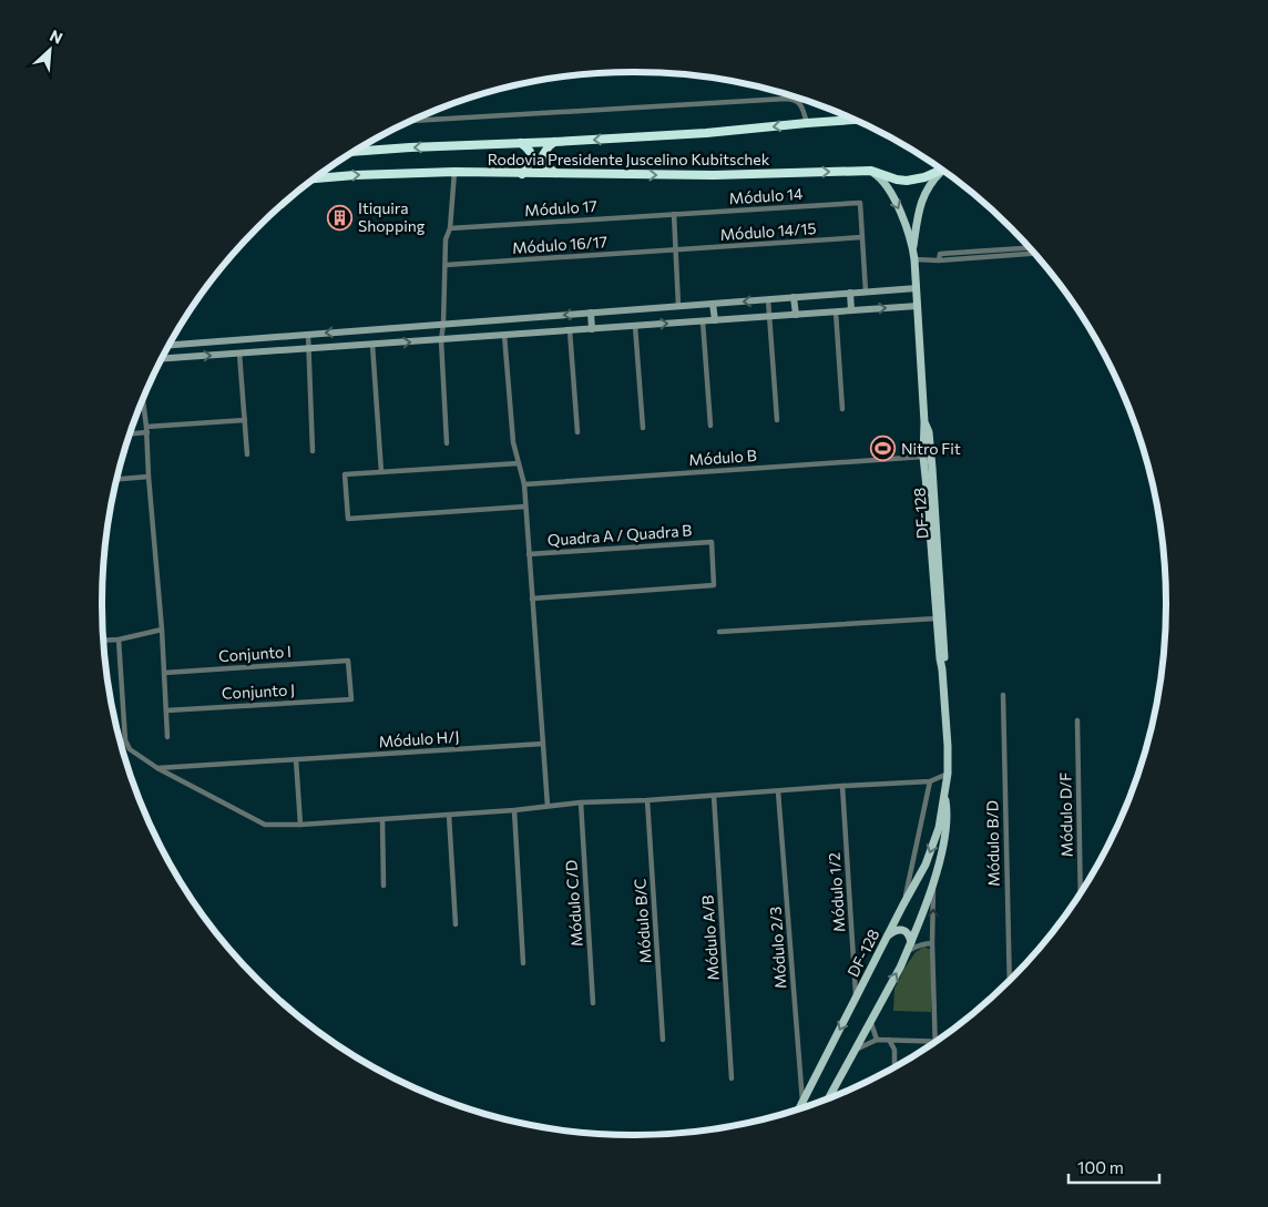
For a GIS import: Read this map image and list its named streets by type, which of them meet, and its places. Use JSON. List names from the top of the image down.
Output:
{
  "streets": {
    "highway": ["Rodovia Presidente Juscelino Kubitschek"],
    "main road": ["DF-128"],
    "street": [
      "Módulo 14",
      "Módulo 17",
      "Módulo 14/15",
      "Módulo 16/17",
      "Módulo B",
      "Quadra A / Quadra B",
      "Conjunto I",
      "Conjunto J",
      "Módulo H/J",
      "Módulo D/F",
      "Módulo B/D",
      "Módulo 1/2",
      "Módulo C/D",
      "Módulo B/C",
      "Módulo A/B",
      "Módulo 2/3"
    ]
  },
  "crossings": [
    ["Rodovia Presidente Juscelino Kubitschek", "DF-128"],
    ["Módulo 14", "Módulo 17"],
    ["Módulo 14", "Módulo 14/15"],
    ["Módulo 14/15", "Módulo 16/17"],
    ["Módulo B", "DF-128"],
    ["DF-128", "Módulo 1/2"],
    ["DF-128", "Módulo 2/3"],
    ["Conjunto I", "Conjunto J"]
  ],
  "places": {
    "building": ["Itiquira Shopping"],
    "sports": ["Nitro Fit"]
  },
  "scale_bar": "100 m",
  "north": "top right"
}
